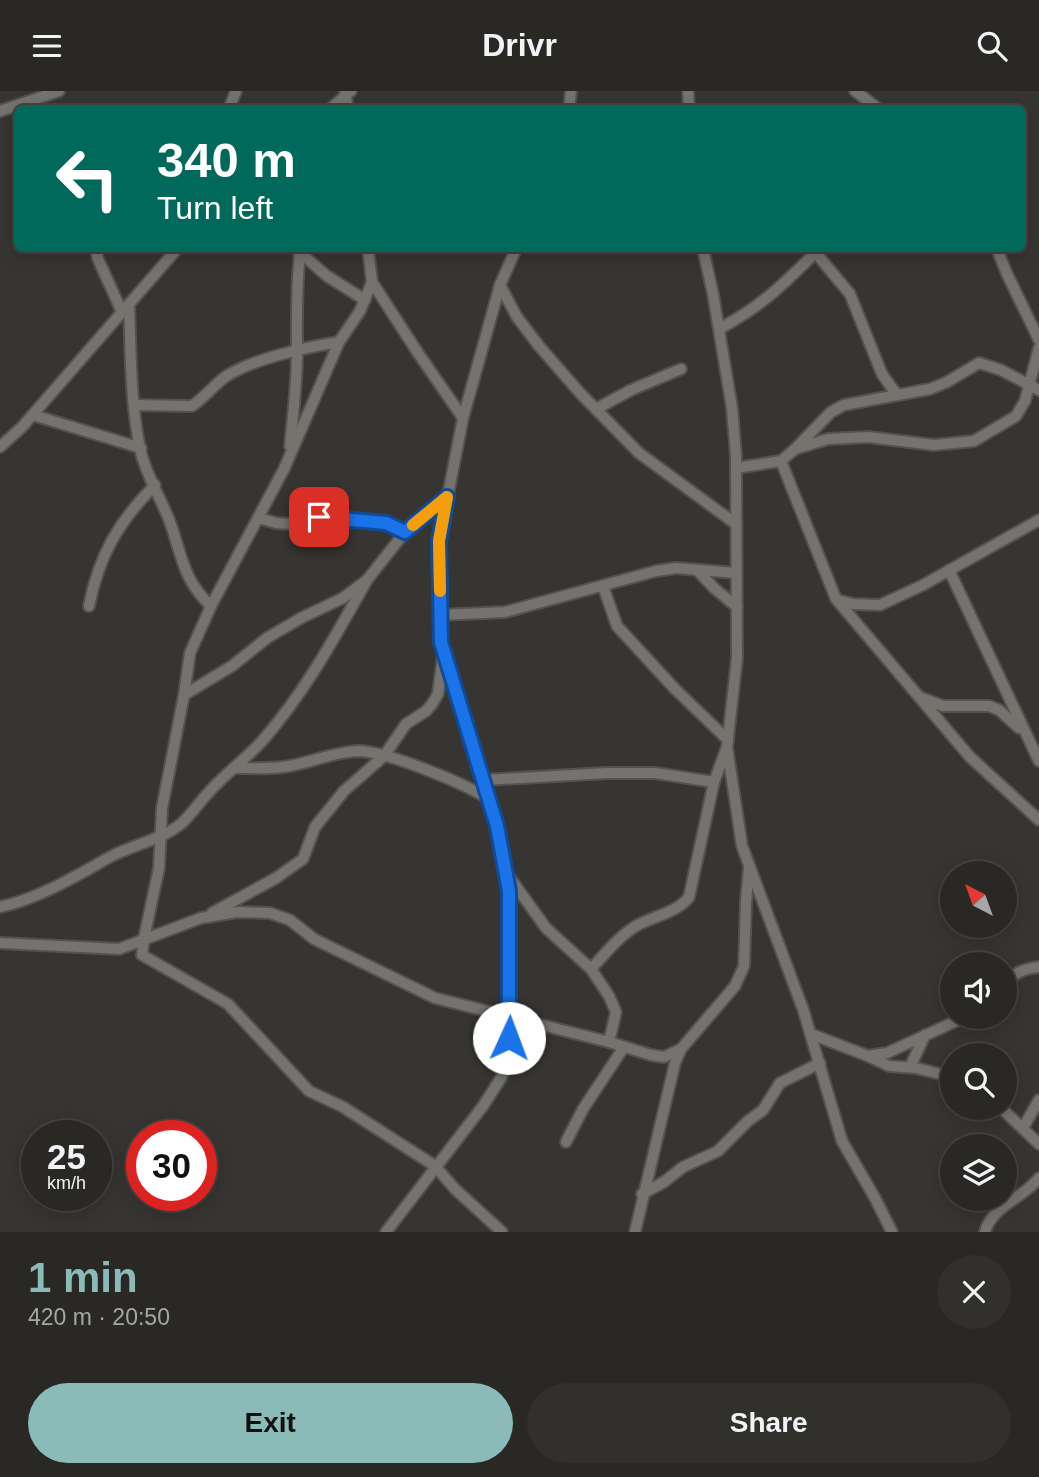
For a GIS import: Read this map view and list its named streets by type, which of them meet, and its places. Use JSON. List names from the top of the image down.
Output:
{
  "north": "top left",
  "page": {
    "header": "Drivr",
    "turn": ["340 m", "Turn left"],
    "speed": "25 km/h",
    "limit": "30",
    "heading": ["1 min", "420 m · 20:50"],
    "buttons": ["Exit", "Share"]
  }
}
